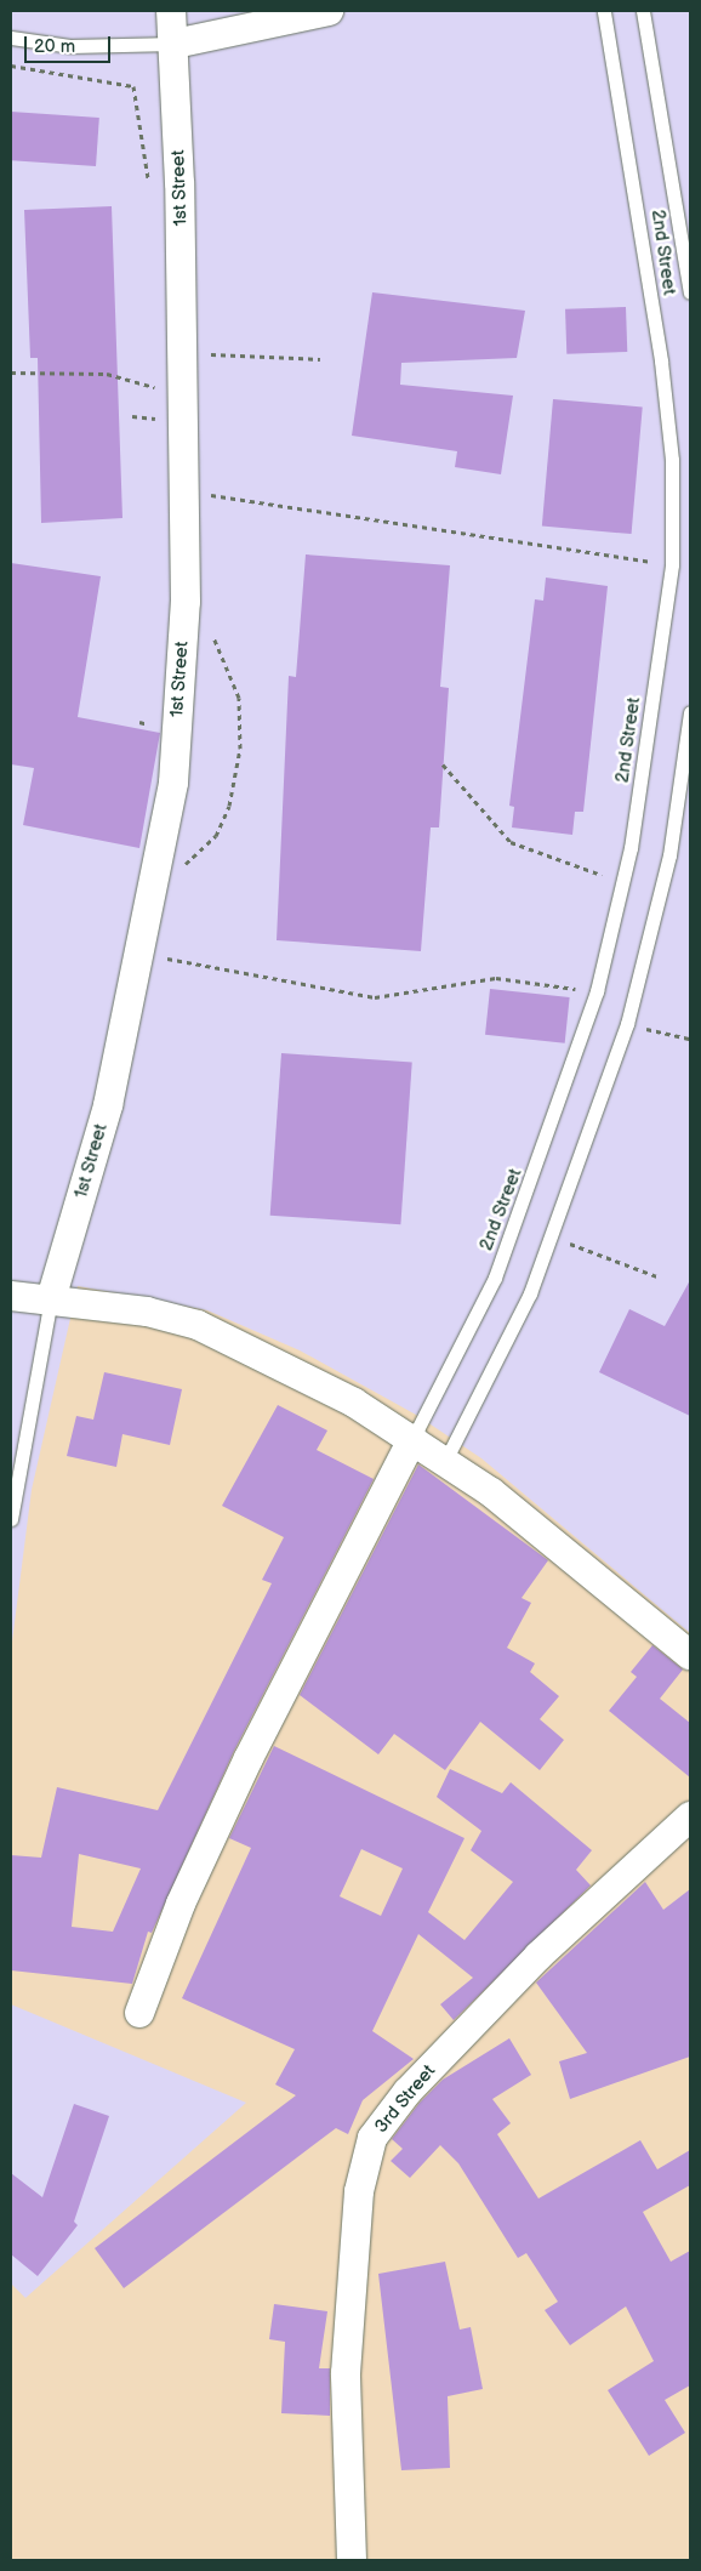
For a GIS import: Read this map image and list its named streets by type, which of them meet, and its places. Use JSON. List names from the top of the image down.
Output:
{
  "streets": {
    "street": ["1st Street", "3rd Street"],
    "lane": ["2nd Street"]
  },
  "scale_bar": "20 m"
}
